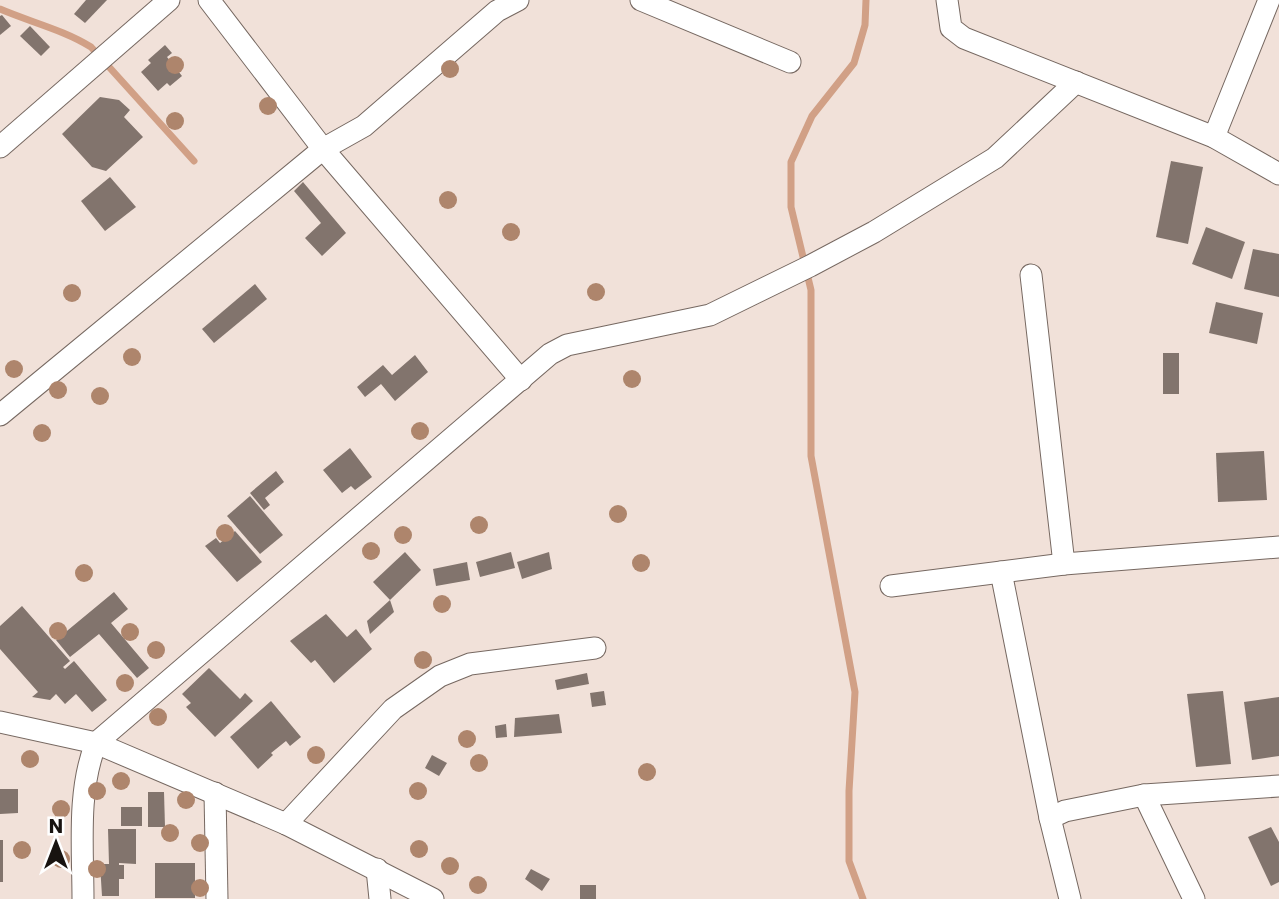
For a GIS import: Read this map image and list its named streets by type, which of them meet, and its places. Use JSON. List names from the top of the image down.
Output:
{
  "north": "top"
}
